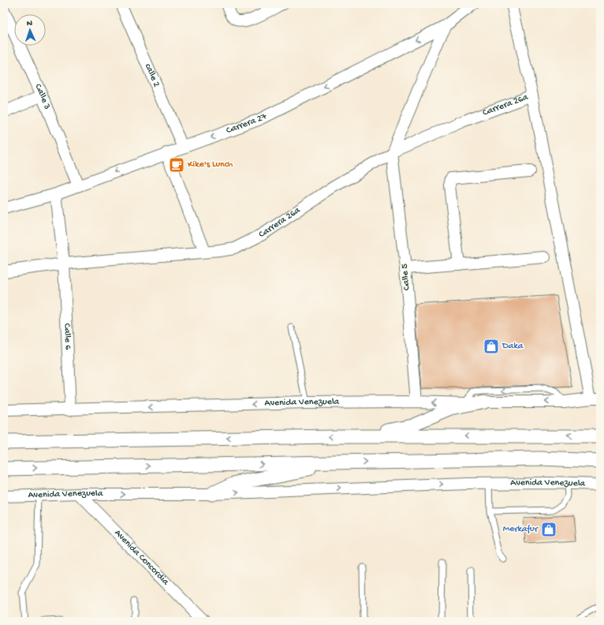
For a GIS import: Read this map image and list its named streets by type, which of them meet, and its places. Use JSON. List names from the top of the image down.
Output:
{
  "streets": {
    "street": [
      "calle 2",
      "Calle 3",
      "Carrera 26a",
      "Carrera 27",
      "Calle 5",
      "Calle 6",
      "Avenida Venezuela",
      "Avenida Concordia"
    ]
  },
  "crossings": [
    ["calle 2", "Carrera 27"],
    ["Calle 3", "Carrera 27"],
    ["Carrera 26a", "Calle 5"],
    ["Carrera 26a", "Calle 6"],
    ["Carrera 27", "Calle 6"],
    ["Calle 5", "Avenida Venezuela"],
    ["Calle 6", "Avenida Venezuela"],
    ["Avenida Venezuela", "Avenida Concordia"]
  ],
  "one_way": ["Carrera 27"],
  "places": {
    "cafe": ["Kike's Lunch"],
    "shop": ["Daka", "Merkafur"]
  },
  "north": "top"
}
